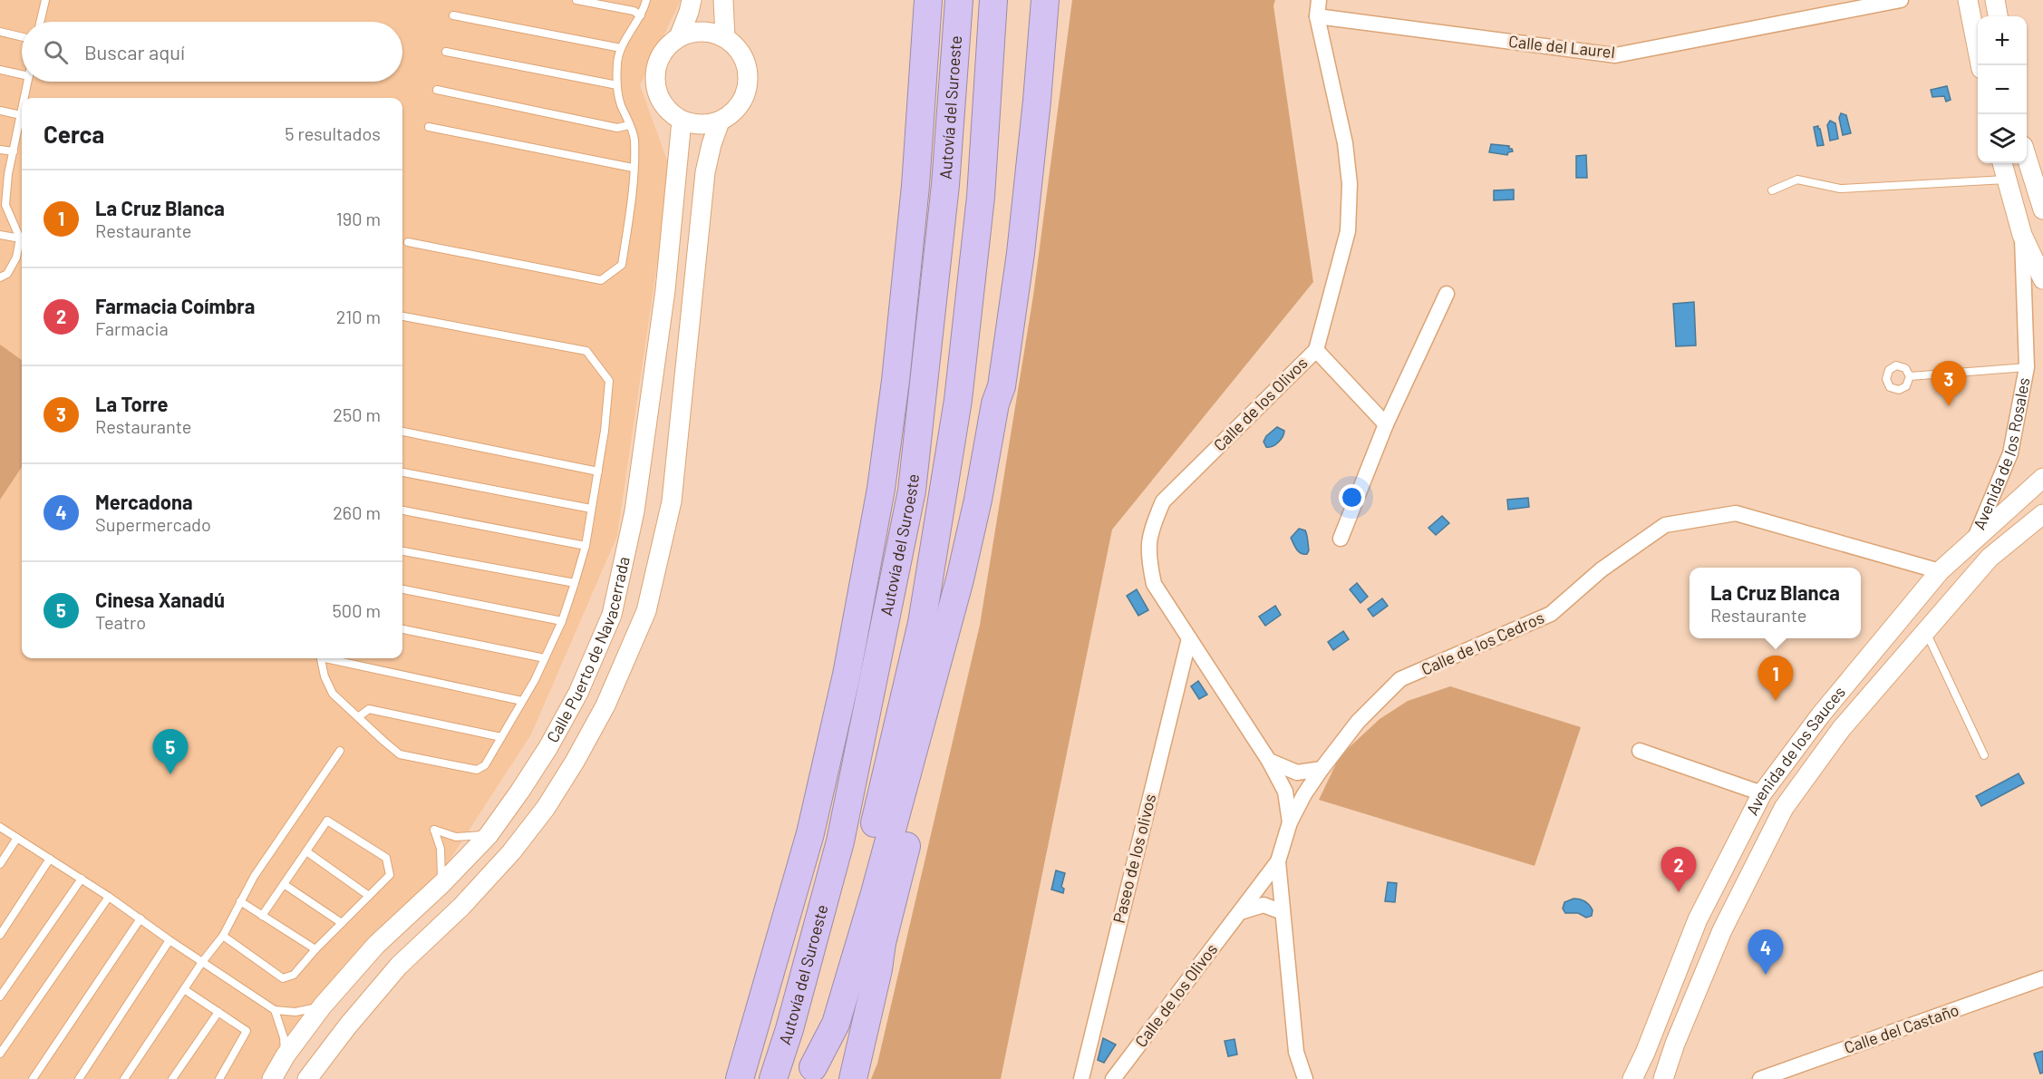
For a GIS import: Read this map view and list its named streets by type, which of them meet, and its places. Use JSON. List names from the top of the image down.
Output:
{
  "streets": {
    "highway": ["Autovía del Suroeste"],
    "street": [
      "Calle del Laurel",
      "Calle de los Olivos",
      "Avenida de los Rosales",
      "Calle de los Cedros",
      "Calle Puerto de Navacerrada",
      "Avenida de los Sauces",
      "Paseo de los olivos",
      "Calle del Castaño"
    ]
  },
  "crossings": [
    ["Calle del Laurel", "Calle de los Olivos"],
    ["Calle de los Olivos", "Calle de los Cedros"],
    ["Calle de los Olivos", "Paseo de los olivos"],
    ["Avenida de los Rosales", "Avenida de los Sauces"],
    ["Calle de los Cedros", "Avenida de los Sauces"]
  ],
  "page": {
    "map_buttons": ["+", "−"],
    "search": "Buscar aquí",
    "heading": ["Cerca", "5 resultados"],
    "list": [
      {
        "mark": "1",
        "name": "La Cruz Blanca",
        "note": "Restaurante",
        "value": "190 m"
      },
      {
        "mark": "2",
        "name": "Farmacia Coímbra",
        "note": "Farmacia",
        "value": "210 m"
      },
      {
        "mark": "3",
        "name": "La Torre",
        "note": "Restaurante",
        "value": "250 m"
      },
      {
        "mark": "4",
        "name": "Mercadona",
        "note": "Supermercado",
        "value": "260 m"
      },
      {
        "mark": "5",
        "name": "Cinesa Xanadú",
        "note": "Teatro",
        "value": "500 m"
      }
    ],
    "pins": [
      "3",
      "1",
      "5",
      "2",
      "4"
    ],
    "popup": ["La Cruz Blanca", "Restaurante"]
  }
}
